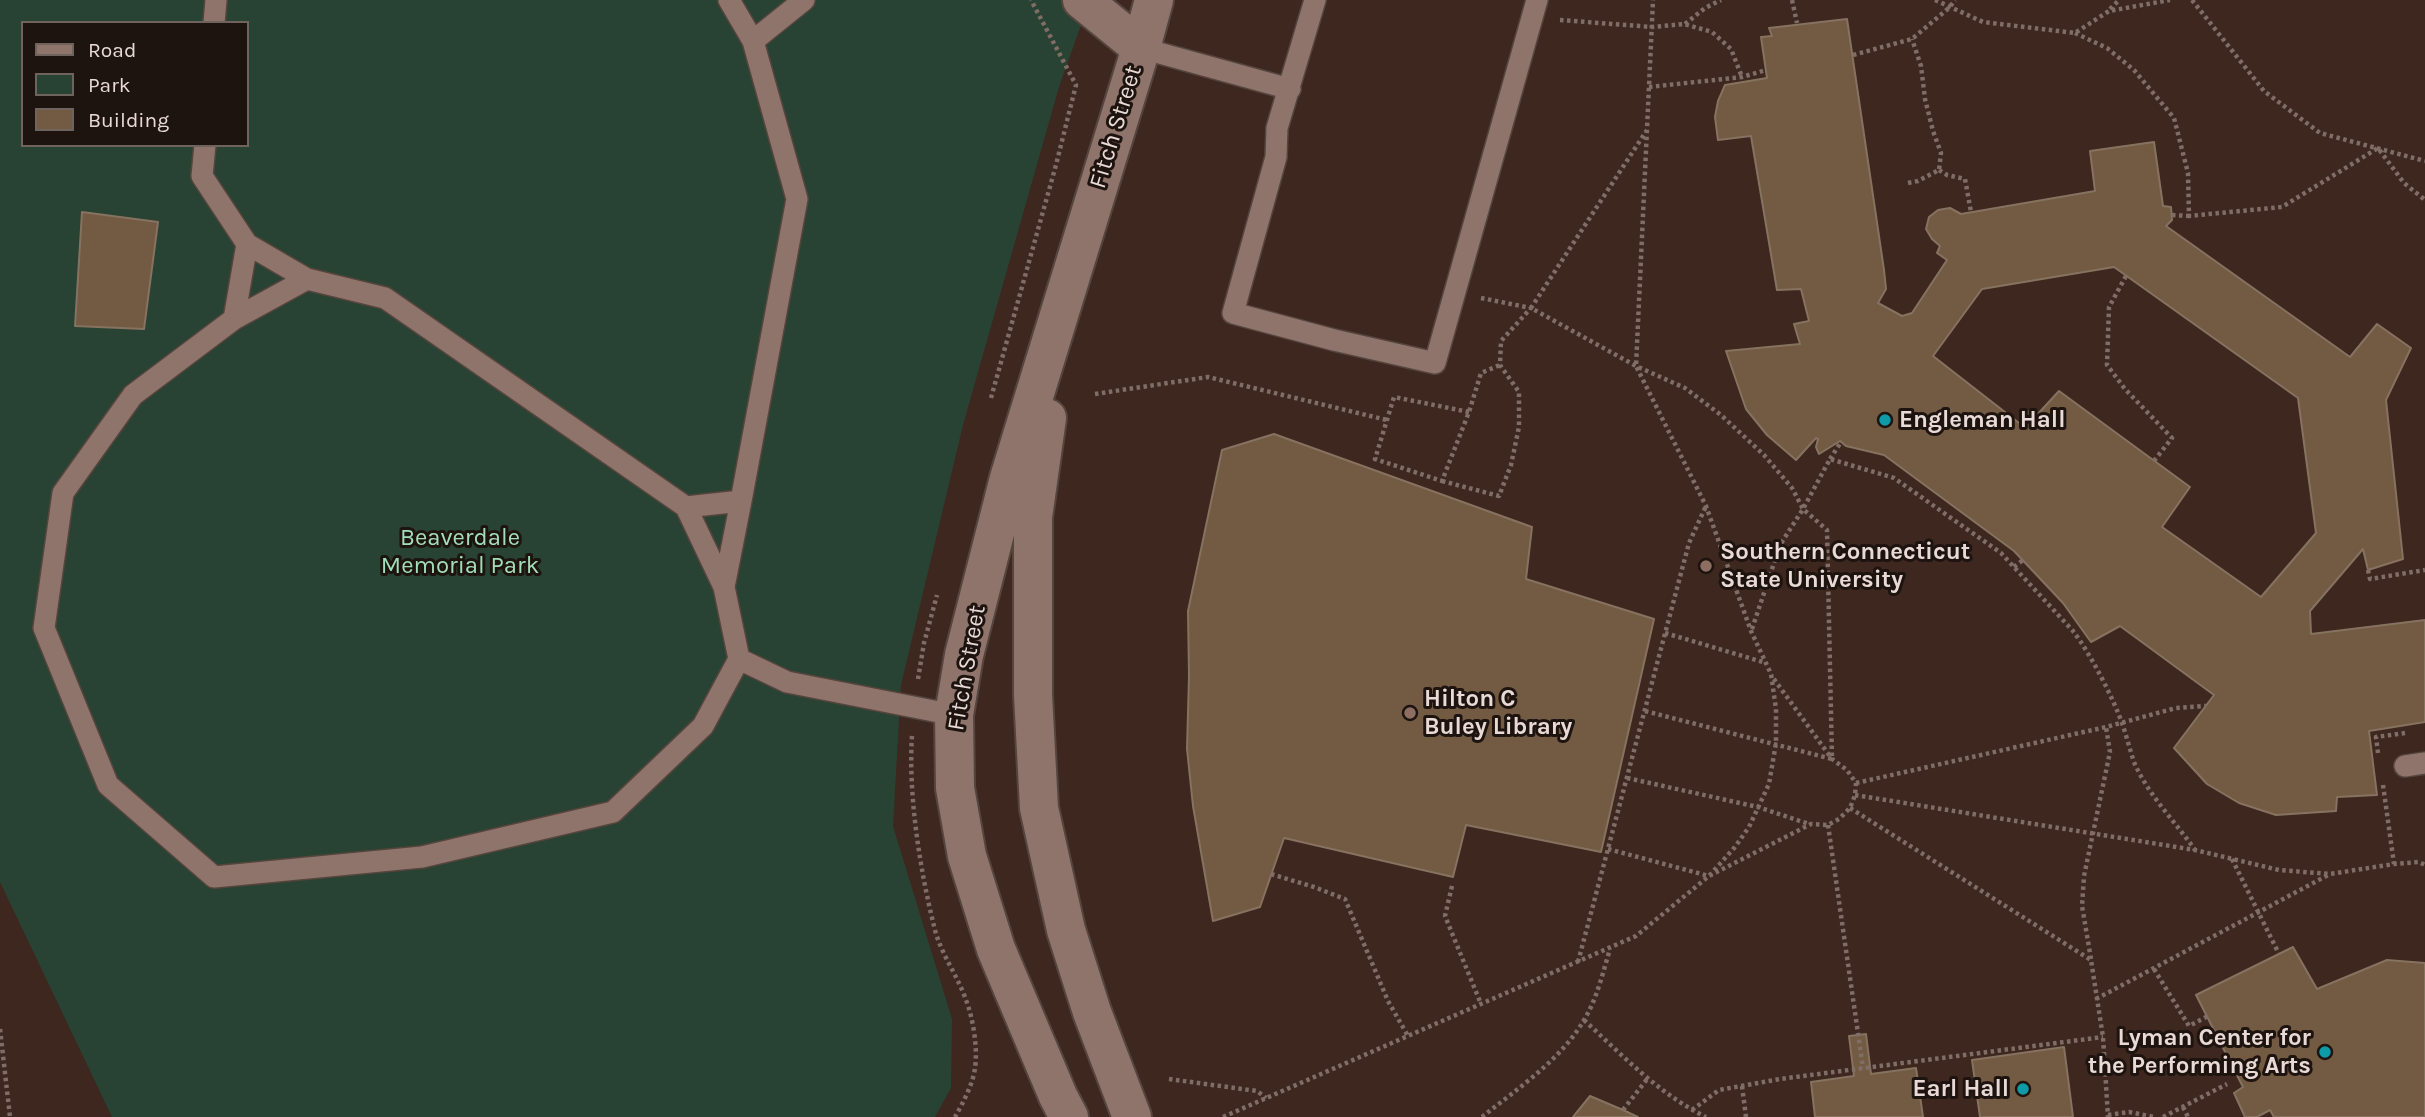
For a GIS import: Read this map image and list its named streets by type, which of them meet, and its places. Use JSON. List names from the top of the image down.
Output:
{
  "streets": {
    "main road": ["Fitch Street"]
  },
  "parks": ["Beaverdale Memorial Park"],
  "places": [
    "Engleman Hall",
    "Southern Connecticut State University",
    "Hilton C Buley Library",
    "Lyman Center for the Performing Arts",
    "Earl Hall"
  ],
  "legend": ["Road", "Park", "Building"]
}
